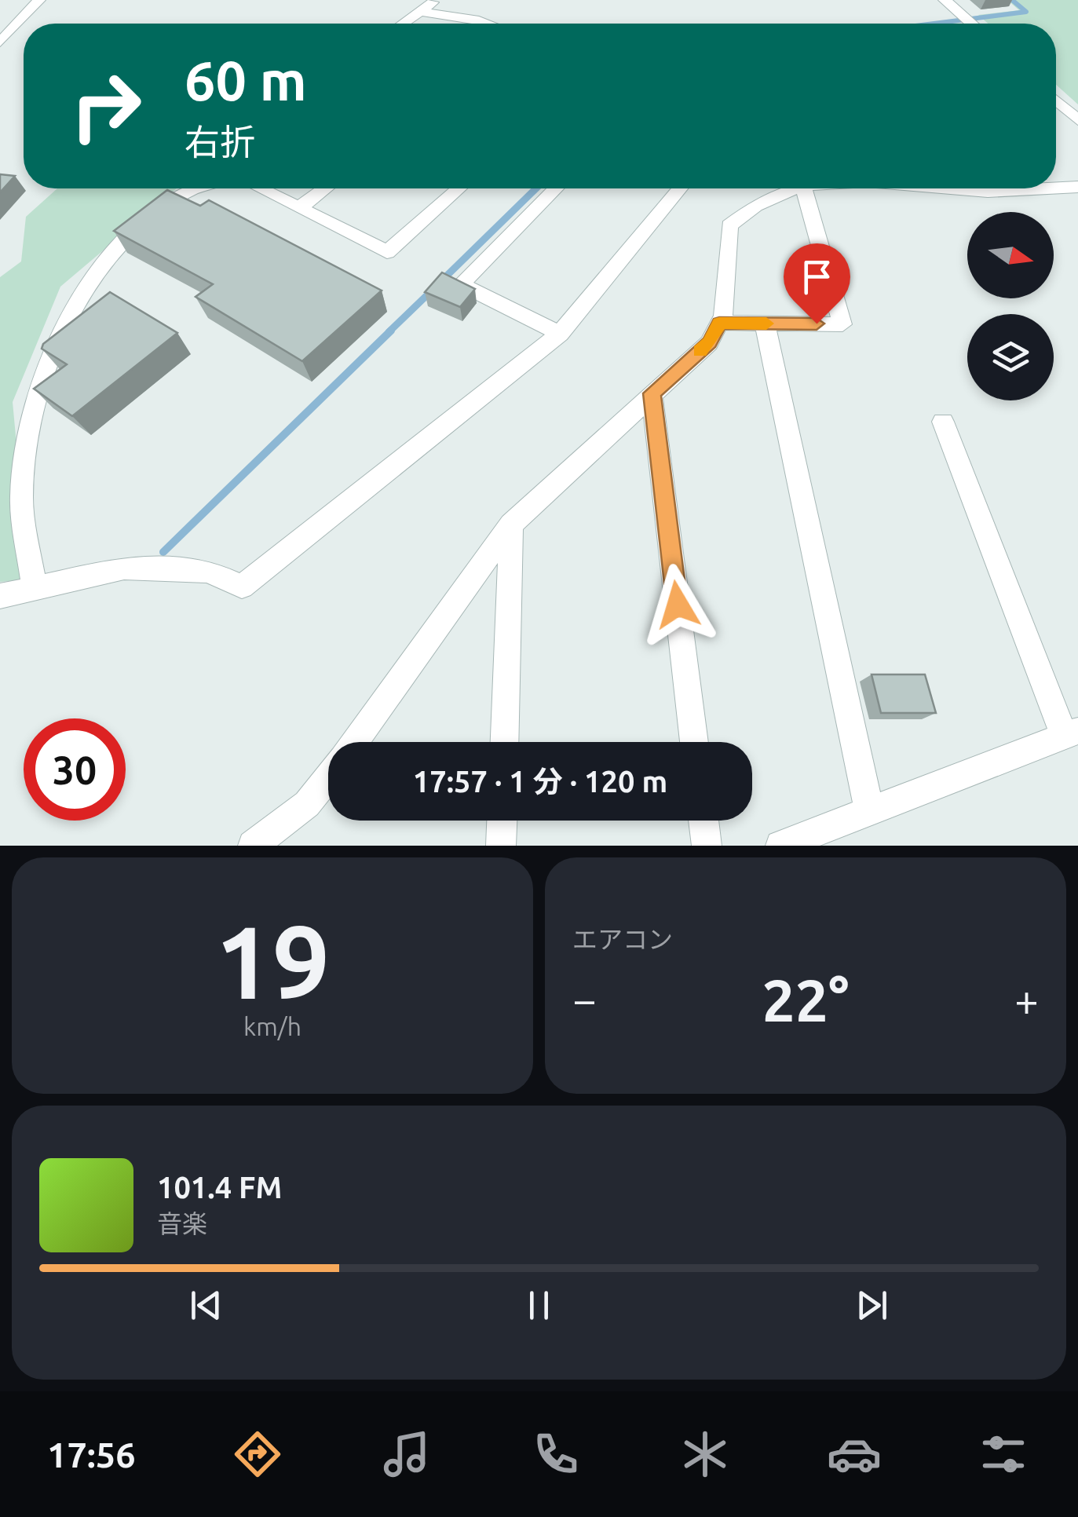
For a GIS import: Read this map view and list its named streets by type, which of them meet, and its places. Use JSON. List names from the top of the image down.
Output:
{
  "north": "right",
  "page": {
    "turn": ["60 m", "右折"],
    "limit": "30",
    "trip": "17:57 · 1 分 · 120 m",
    "tile": [
      ["19", "km/h"],
      "エアコン"
    ],
    "heat": ["−", "22°", "+"],
    "song": ["101.4 FM", "音楽"],
    "tabs": "17:56"
  }
}
